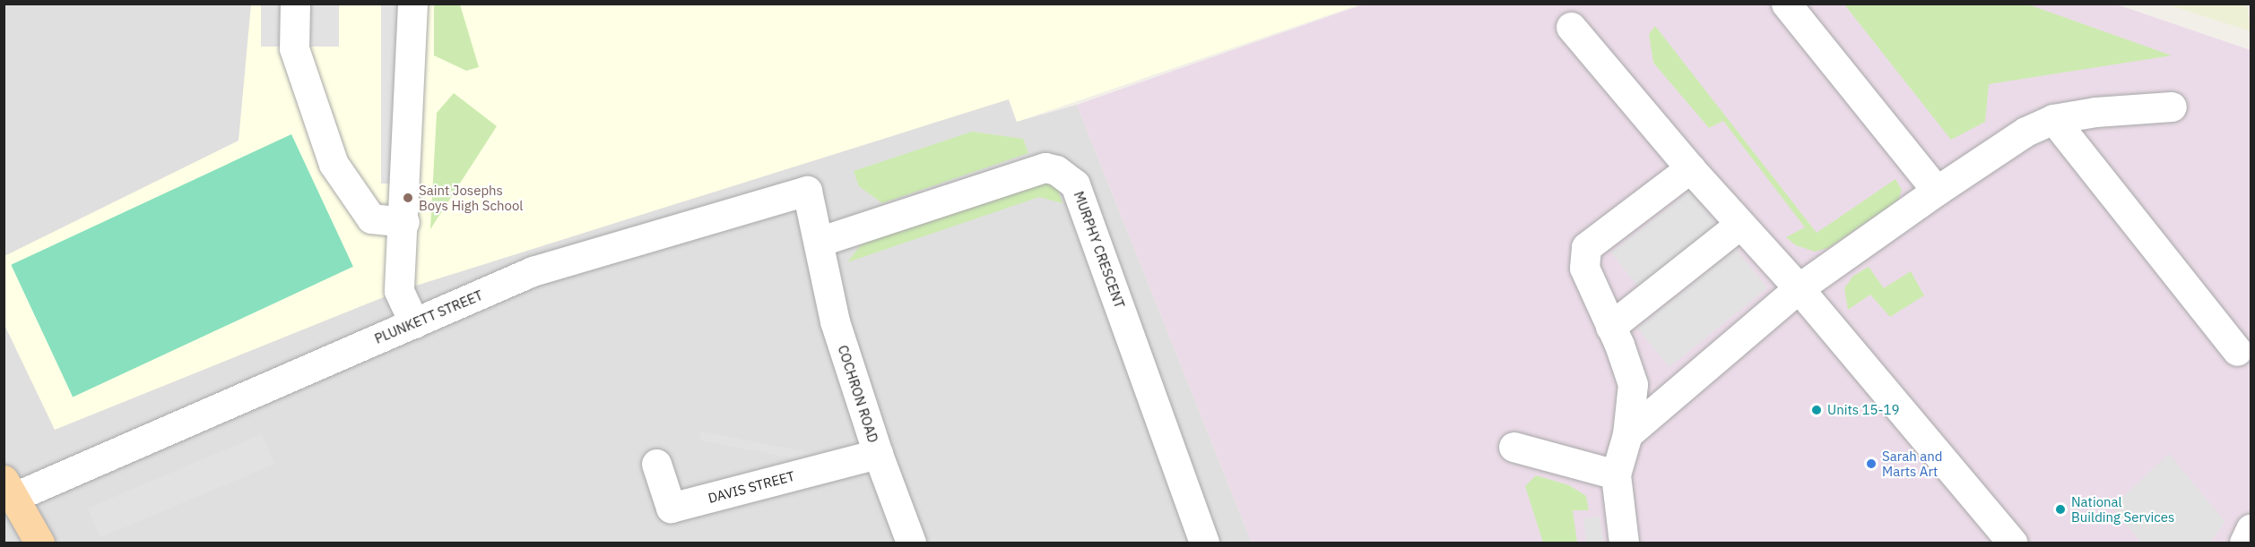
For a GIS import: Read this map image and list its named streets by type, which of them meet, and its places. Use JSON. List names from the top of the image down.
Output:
{
  "streets": {
    "street": [
      "MURPHY CRESCENT",
      "PLUNKETT STREET",
      "COCHRON ROAD",
      "DAVIS STREET"
    ]
  },
  "crossings": [
    ["MURPHY CRESCENT", "PLUNKETT STREET"],
    ["MURPHY CRESCENT", "COCHRON ROAD"],
    ["PLUNKETT STREET", "COCHRON ROAD"],
    ["COCHRON ROAD", "DAVIS STREET"]
  ],
  "places": [
    "Saint Josephs Boys High School",
    "Units 15-19",
    "Sarah and Marts Art",
    "National Building Services"
  ]
}
